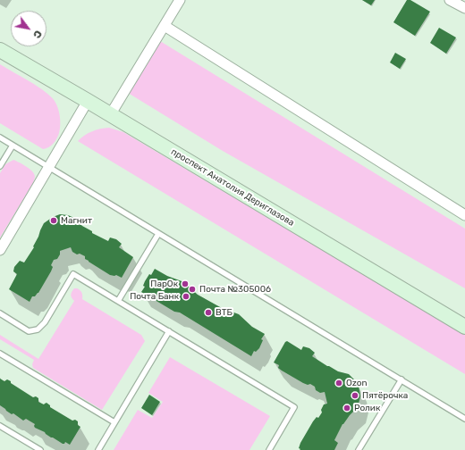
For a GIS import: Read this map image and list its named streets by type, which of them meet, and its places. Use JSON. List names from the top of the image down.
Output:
{
  "streets": {
    "main road": ["проспект Анатолия Дериглазова"]
  },
  "places": [
    "Магнит",
    "ПарОк",
    "Почта №305006",
    "Почта Банк",
    "ВТБ",
    "Ozon",
    "Пятёрочка",
    "Ролик"
  ],
  "north": "bottom right"
}
